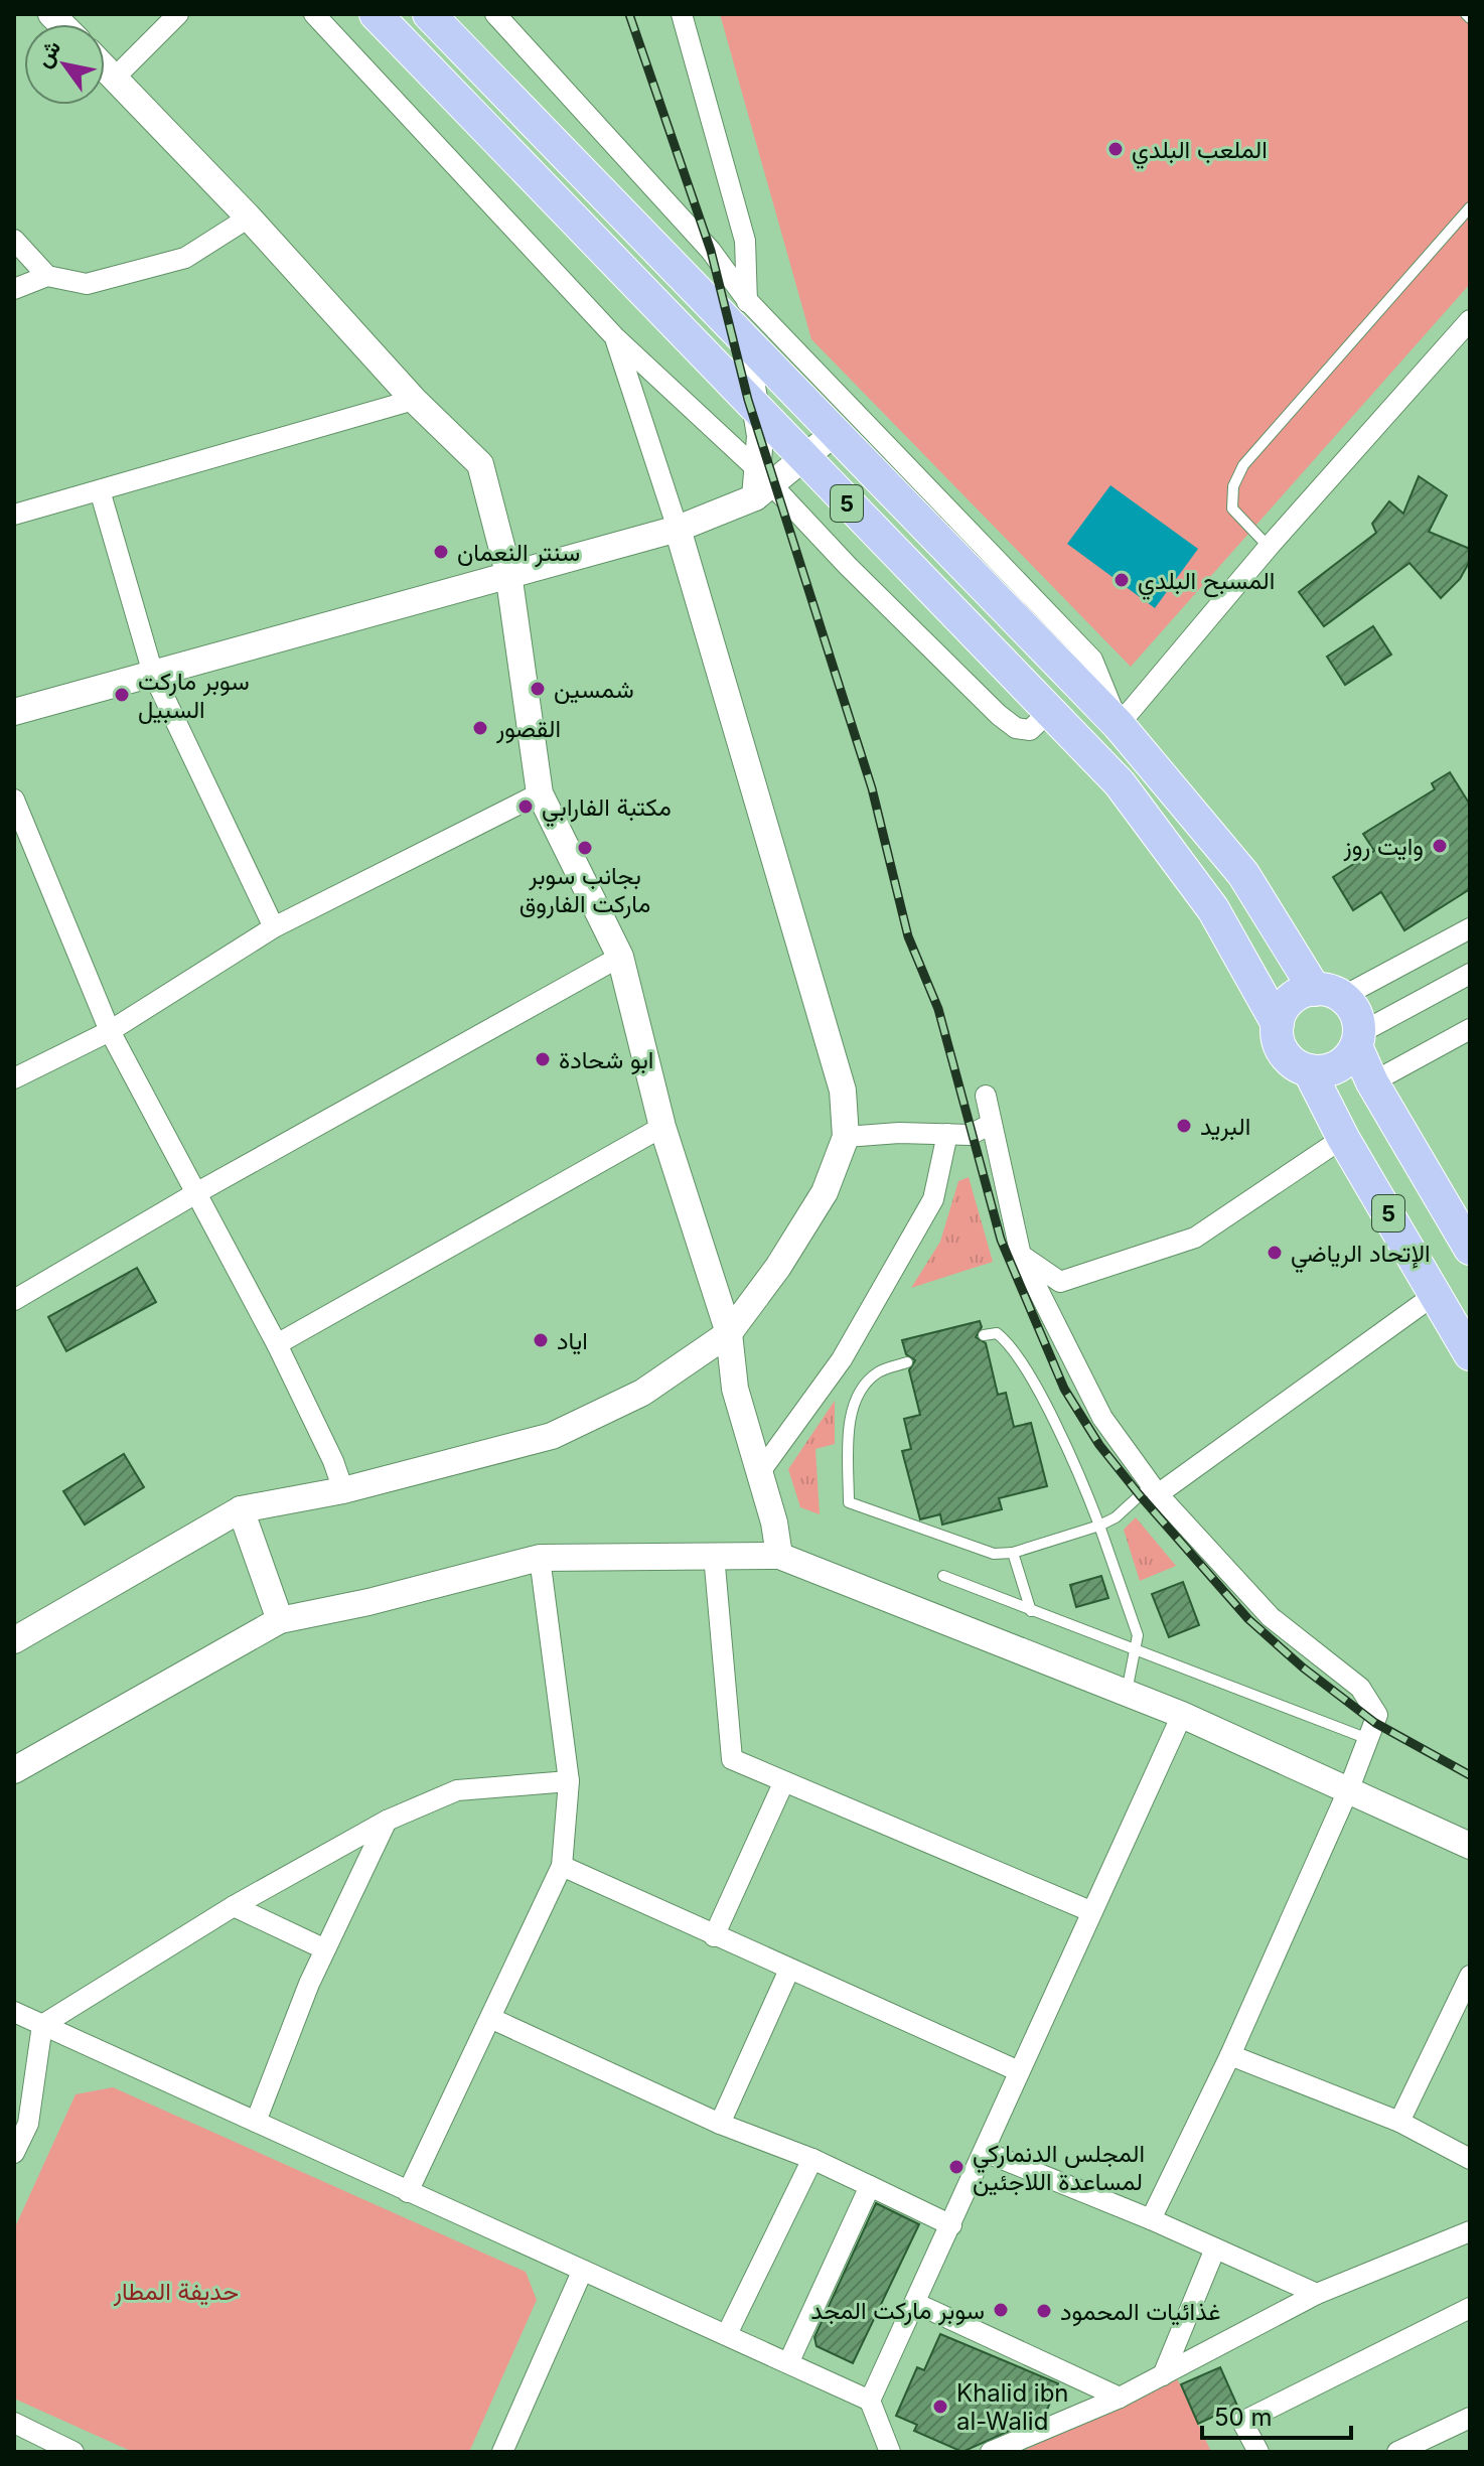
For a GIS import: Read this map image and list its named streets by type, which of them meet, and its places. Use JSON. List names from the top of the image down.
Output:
{
  "streets": {
    "main road": ["5"]
  },
  "parks": ["حديفة المطار"],
  "places": [
    "الملعب البلدي",
    "سنتر النعمان",
    "المسبح البلدي",
    "شمسين",
    "سوبر ماركت السبيل",
    "القصور",
    "مكتبة الفارابي",
    "وايت روز",
    "بجانب سوبر ماركت الفاروق",
    "ابو شحادة",
    "البريد",
    "الإتحاد الرياضي",
    "اياد",
    "المجلس الدنماركي لمساعدة اللاجئين",
    "سوبر ماركت المجد",
    "غذائيات المحمود",
    "Khalid ibn al-Walid"
  ],
  "scale_bar": "50 m",
  "north": "top left"
}
